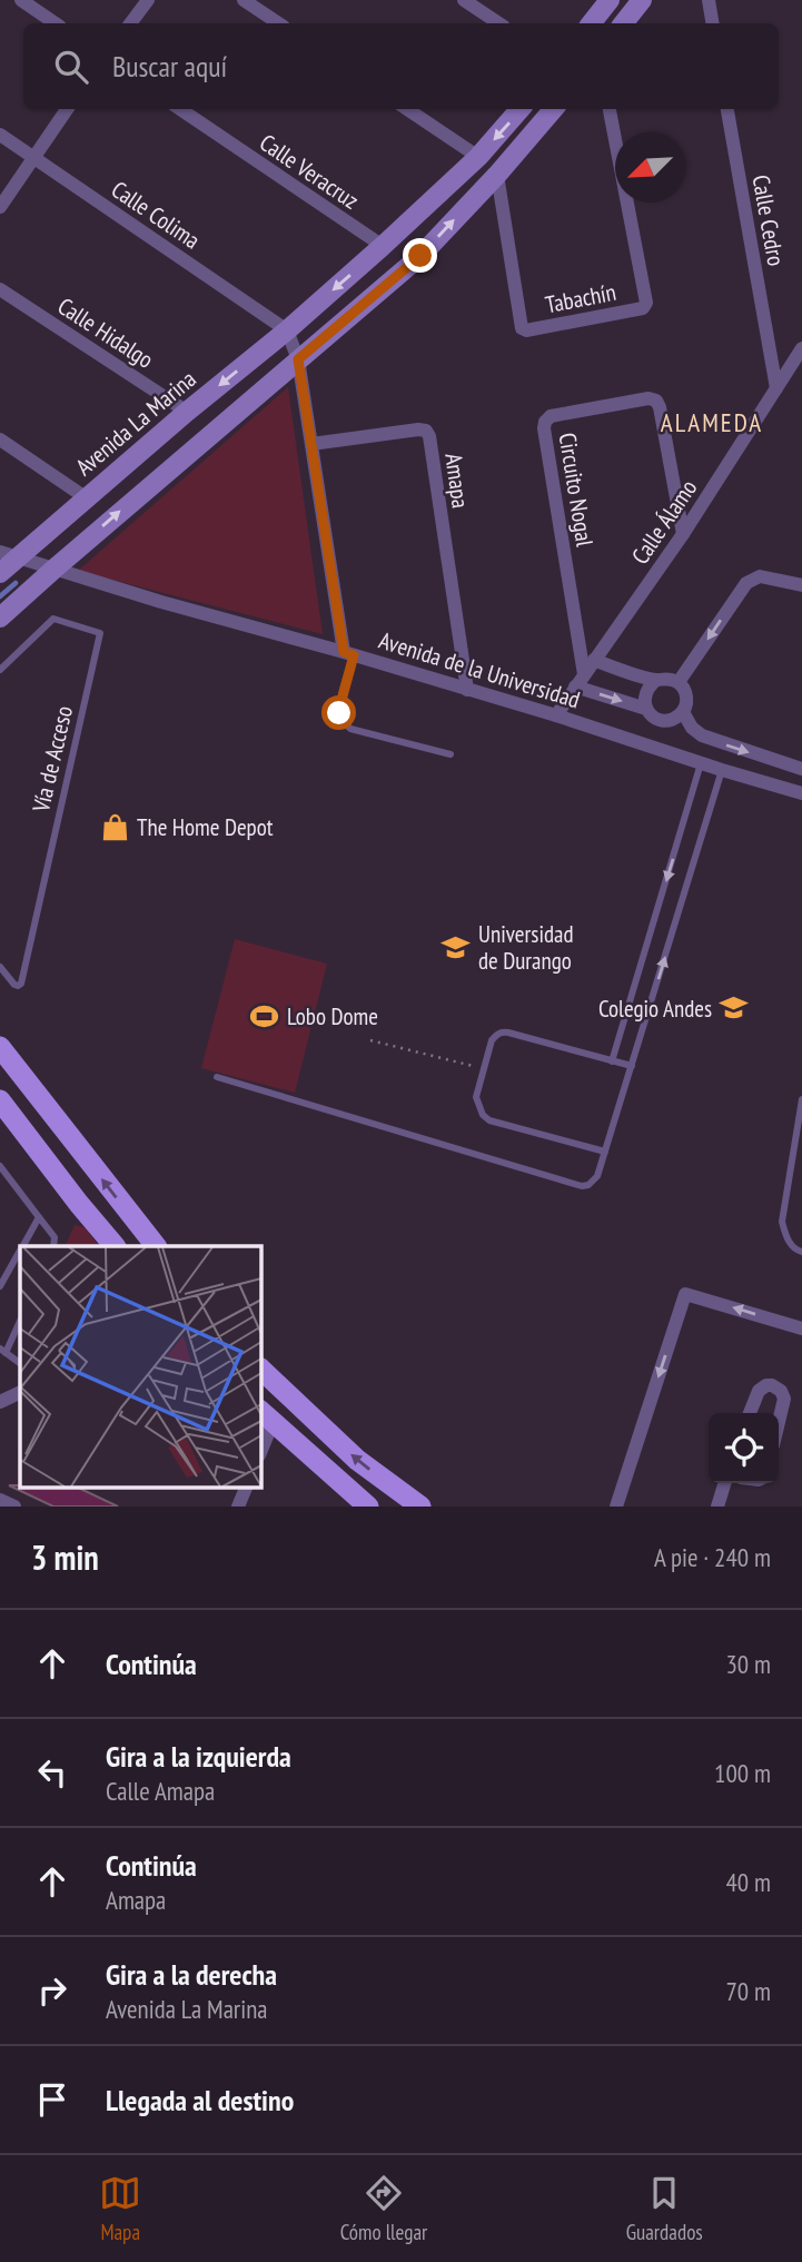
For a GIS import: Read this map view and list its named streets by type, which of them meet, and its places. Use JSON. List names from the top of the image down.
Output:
{
  "streets": {
    "main road": ["Avenida La Marina"],
    "street": [
      "Calle Veracruz",
      "Calle Colima",
      "Calle Cedro",
      "Tabachín",
      "Calle Hidalgo",
      "Amapa",
      "Circuito Nogal",
      "Calle Álamo",
      "Avenida de la Universidad"
    ],
    "lane": ["Vía de Acceso"]
  },
  "crossings": [
    ["Calle Veracruz", "Avenida La Marina"],
    ["Calle Colima", "Avenida La Marina"],
    ["Calle Cedro", "Calle Álamo"],
    ["Calle Hidalgo", "Avenida La Marina"],
    ["Amapa", "Avenida de la Universidad"],
    ["Circuito Nogal", "Calle Álamo"],
    ["Calle Álamo", "Avenida de la Universidad"]
  ],
  "districts": ["ALAMEDA"],
  "places": {
    "shop": ["The Home Depot"],
    "school or university": ["Universidad de Durango", "Colegio Andes"],
    "sports": ["Lobo Dome"]
  },
  "north": "bottom left",
  "page": {
    "search": "Buscar aquí",
    "heading": ["3 min", "A pie · 240 m"],
    "list": [
      ["Continúa", "30 m"],
      ["Gira a la izquierda", "Calle Amapa", "100 m"],
      ["Continúa", "Amapa", "40 m"],
      ["Gira a la derecha", "Avenida La Marina", "70 m"],
      "Llegada al destino"
    ],
    "nav": ["Mapa", "Cómo llegar", "Guardados"]
  }
}
